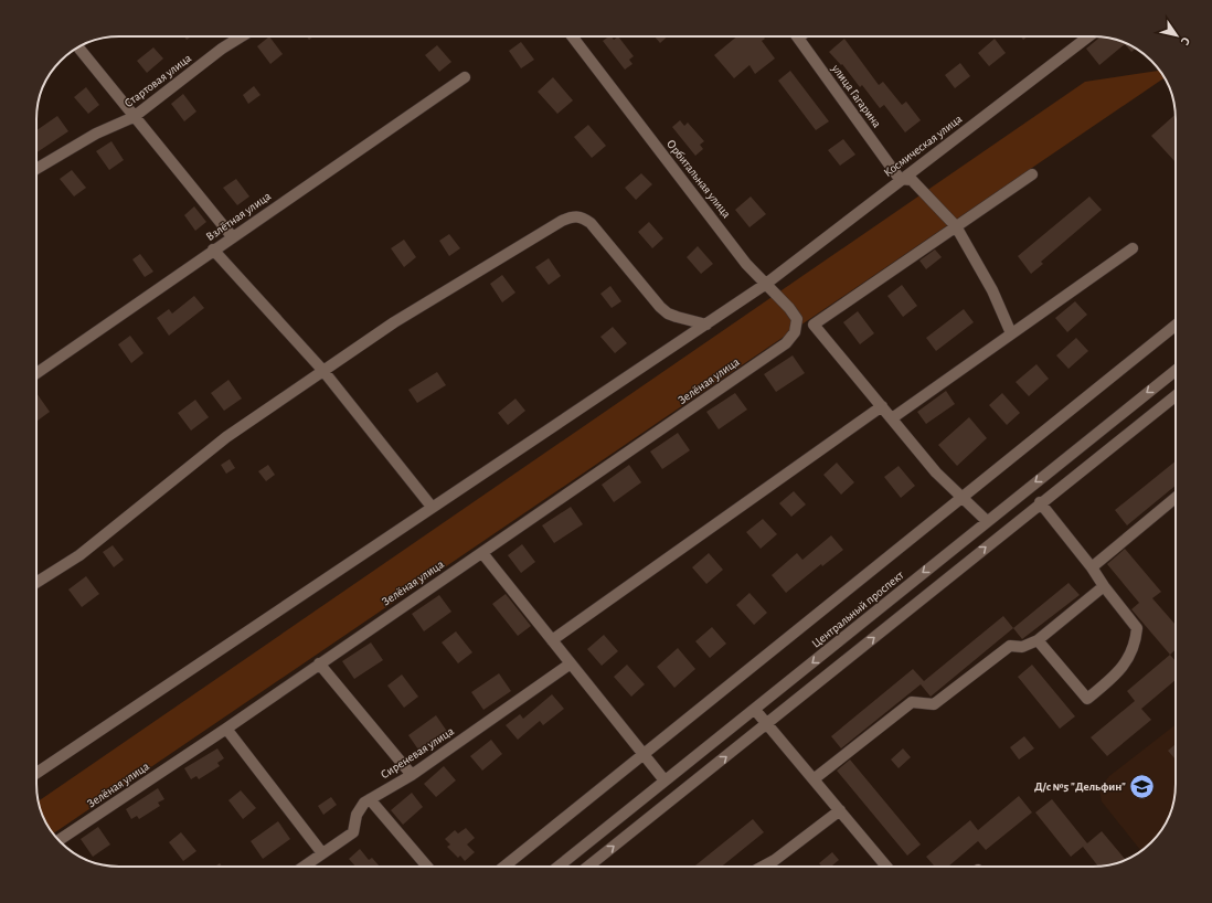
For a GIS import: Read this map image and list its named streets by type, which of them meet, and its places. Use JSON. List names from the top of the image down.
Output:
{
  "streets": {
    "street": [
      "Стартовая улица",
      "улица Гагарина",
      "Космическая улица",
      "Орбитальная улица",
      "Взлётная улица",
      "Зелёная улица",
      "Центральный проспект",
      "Сиреневая улица"
    ]
  },
  "crossings": [
    ["улица Гагарина", "Космическая улица"],
    ["Космическая улица", "Орбитальная улица"],
    ["Орбитальная улица", "Зелёная улица"]
  ],
  "places": {
    "school or university": ["Д/c №5 \"Дельфин\""]
  },
  "north": "bottom right"
}
